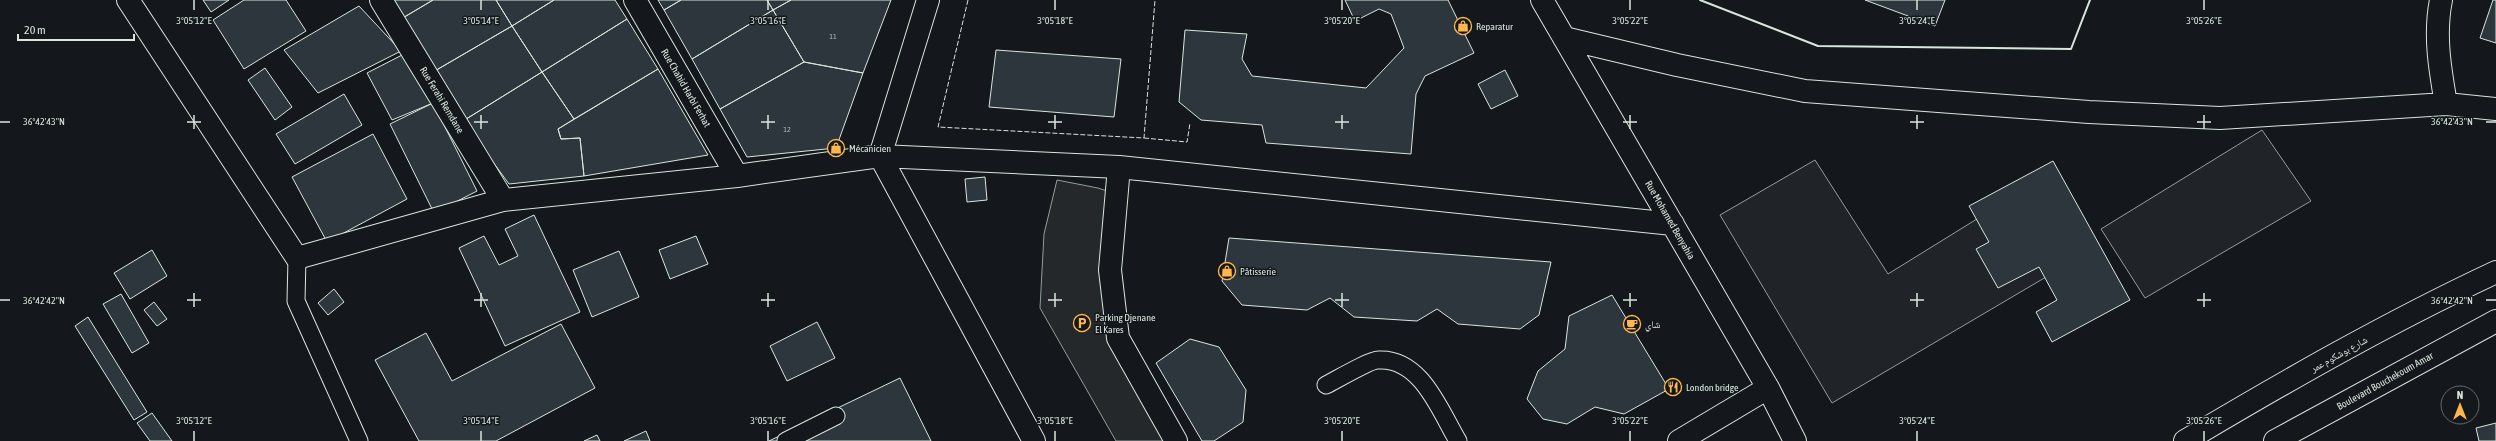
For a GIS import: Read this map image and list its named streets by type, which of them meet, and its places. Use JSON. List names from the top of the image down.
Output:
{
  "streets": {
    "street": [
      "Rue Chahid Harbi Ferhat",
      "Rue Ferahi Remdane",
      "Rue Mohamed Benyahia",
      "شارع بوشكوم عمر",
      "Boulevard Bouchekoum Amar"
    ]
  },
  "places": {
    "shop": ["Reparatur", "Mécanicien", "Pâtisserie"],
    "parking": ["Parking Djenane El Kares"],
    "cafe": ["شاي"],
    "restaurant": ["London bridge"]
  },
  "house_numbers": ["11", "12"],
  "scale_bar": "20 m",
  "north": "top",
  "coordinates": [
    "3°05'12\"E",
    "3°05'14\"E",
    "3°05'16\"E",
    "3°05'18\"E",
    "3°05'20\"E",
    "3°05'22\"E",
    "3°05'24\"E",
    "3°05'26\"E",
    "36°42'43\"N",
    "36°42'42\"N"
  ]
}
